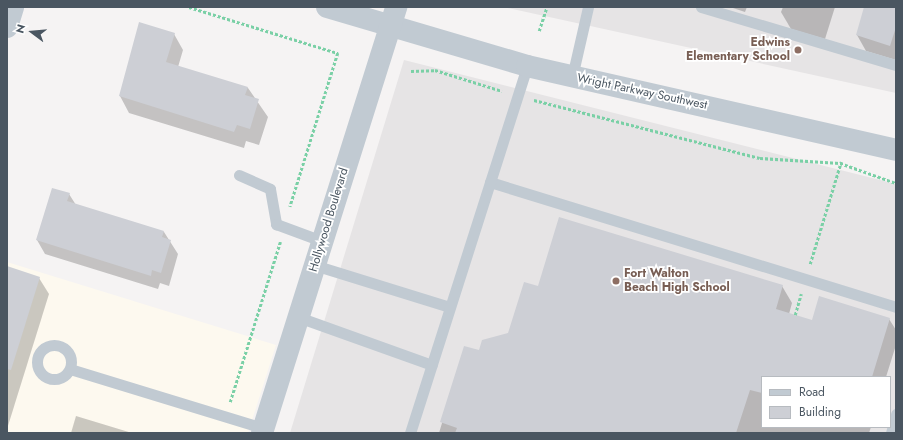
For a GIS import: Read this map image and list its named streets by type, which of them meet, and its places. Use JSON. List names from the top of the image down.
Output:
{
  "streets": {
    "street": ["Wright Parkway Southwest", "Hollywood Boulevard"]
  },
  "crossings": [
    ["Wright Parkway Southwest", "Hollywood Boulevard"]
  ],
  "places": ["Edwins Elementary School", "Fort Walton Beach High School"],
  "legend": ["Road", "Building"],
  "north": "left"
}
